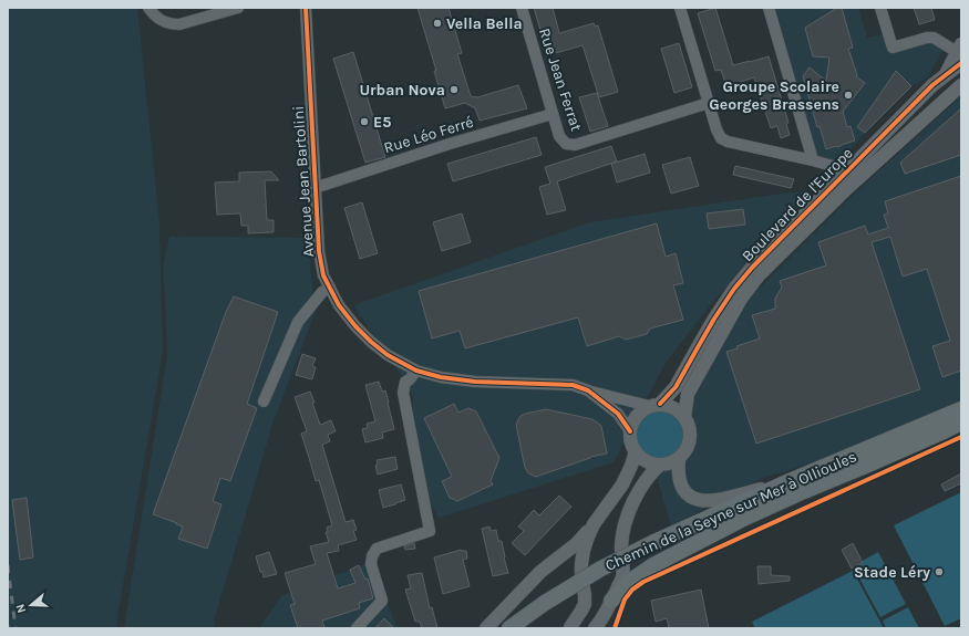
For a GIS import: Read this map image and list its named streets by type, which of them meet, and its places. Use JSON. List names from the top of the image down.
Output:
{
  "streets": {
    "main road": ["Chemin de la Seyne sur Mer à Ollioules"],
    "street": [
      "Rue Jean Ferrat",
      "Rue Léo Ferré",
      "Avenue Jean Bartolini",
      "Boulevard de l'Europe"
    ]
  },
  "crossings": [
    ["Rue Jean Ferrat", "Rue Léo Ferré"],
    ["Rue Léo Ferré", "Avenue Jean Bartolini"],
    ["Avenue Jean Bartolini", "Boulevard de l'Europe"]
  ],
  "places": [
    "Vella Bella",
    "Urban Nova",
    "Groupe Scolaire Georges Brassens",
    "E5",
    "Stade Léry"
  ],
  "north": "left"
}
